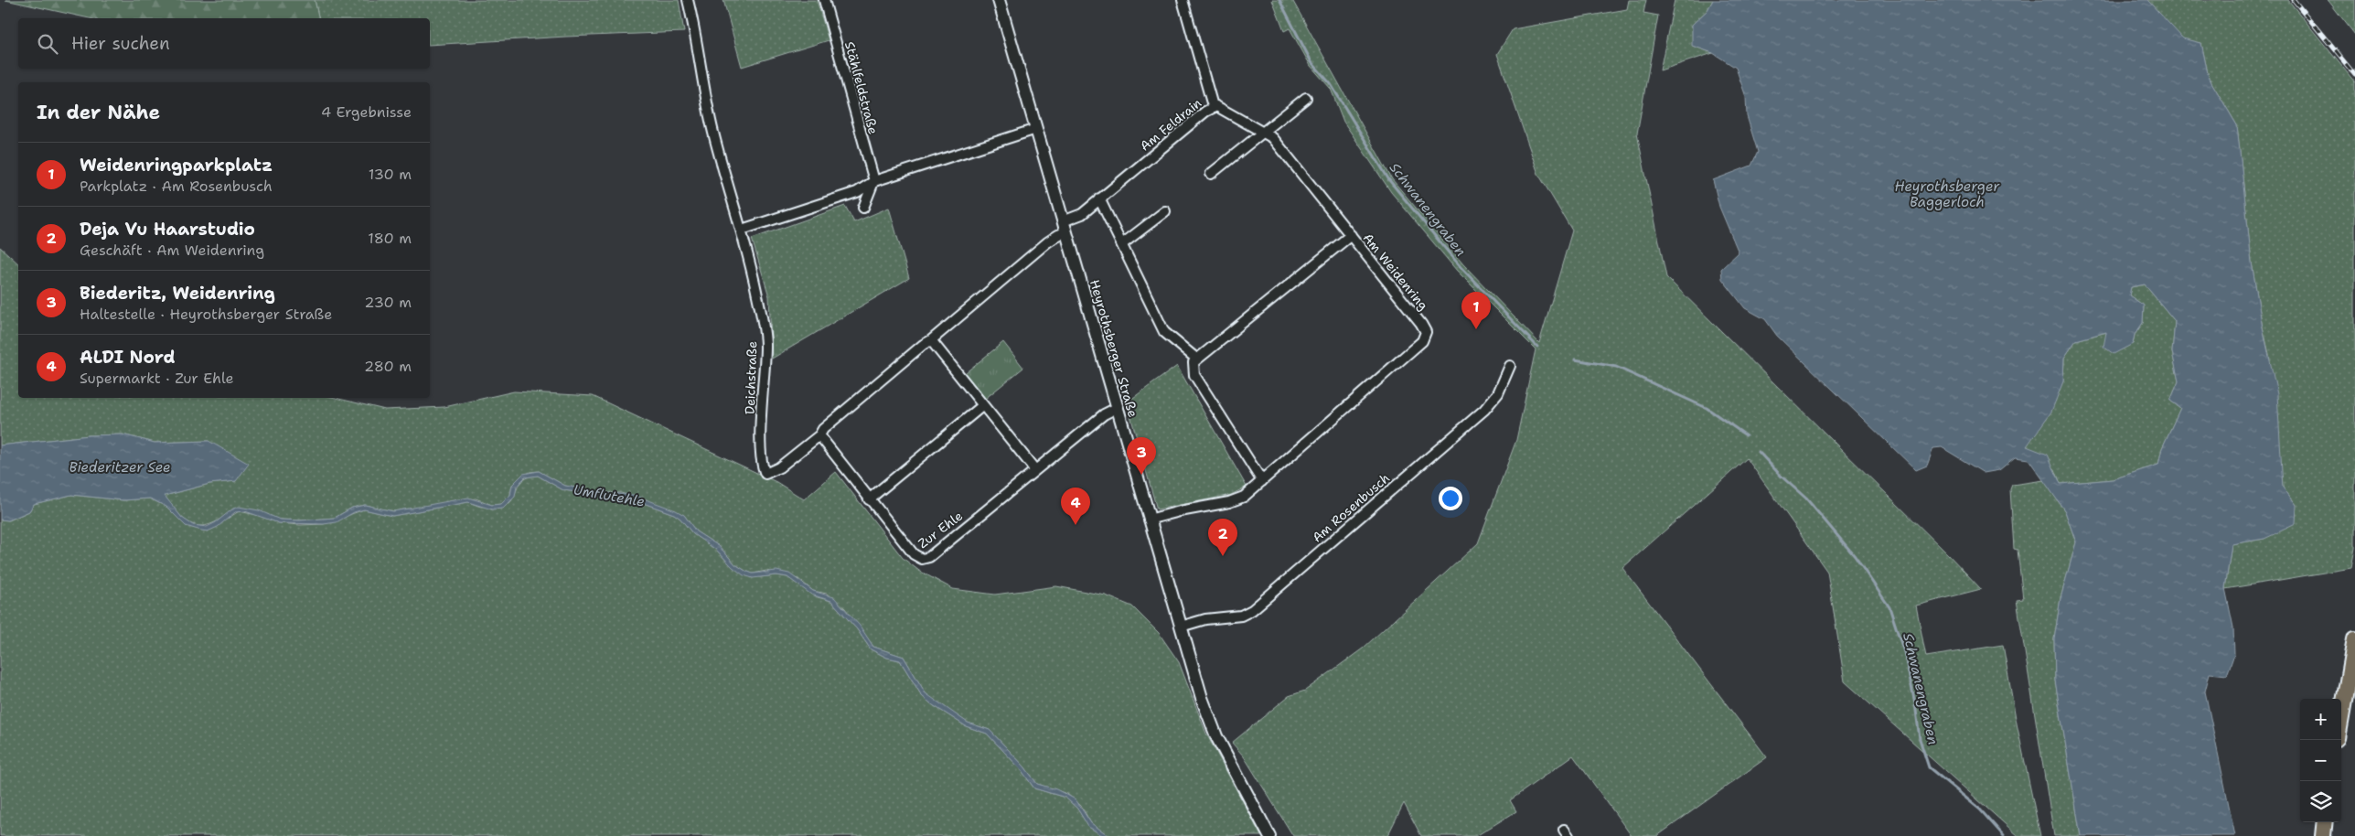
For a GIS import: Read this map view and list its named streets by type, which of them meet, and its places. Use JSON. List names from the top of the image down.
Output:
{
  "streets": {
    "street": [
      "Stählfeldstraße",
      "Am Feldrain",
      "Am Weidenring",
      "Heyrothsberger Straße",
      "Deichstraße",
      "Am Rosenbusch",
      "Zur Ehle"
    ]
  },
  "crossings": [
    ["Am Feldrain", "Am Weidenring"],
    ["Am Feldrain", "Heyrothsberger Straße"],
    ["Am Weidenring", "Heyrothsberger Straße"],
    ["Heyrothsberger Straße", "Am Rosenbusch"],
    ["Heyrothsberger Straße", "Zur Ehle"],
    ["Deichstraße", "Zur Ehle"]
  ],
  "water": [
    "Heyrothsberger Baggerloch",
    "Schwanengraben",
    "Biederitzer See",
    "Umflutehle"
  ],
  "page": {
    "search": "Hier suchen",
    "heading": ["In der Nähe", "4 Ergebnisse"],
    "list": [
      {
        "mark": "1",
        "name": "Weidenringparkplatz",
        "note": "Parkplatz · Am Rosenbusch",
        "value": "130 m"
      },
      {
        "mark": "2",
        "name": "Deja Vu Haarstudio",
        "note": "Geschäft · Am Weidenring",
        "value": "180 m"
      },
      {
        "mark": "3",
        "name": "Biederitz, Weidenring",
        "note": "Haltestelle · Heyrothsberger Straße",
        "value": "230 m"
      },
      {
        "mark": "4",
        "name": "ALDI Nord",
        "note": "Supermarkt · Zur Ehle",
        "value": "280 m"
      }
    ],
    "pins": [
      "1",
      "3",
      "4",
      "2"
    ],
    "map_buttons": ["+", "−"]
  }
}
